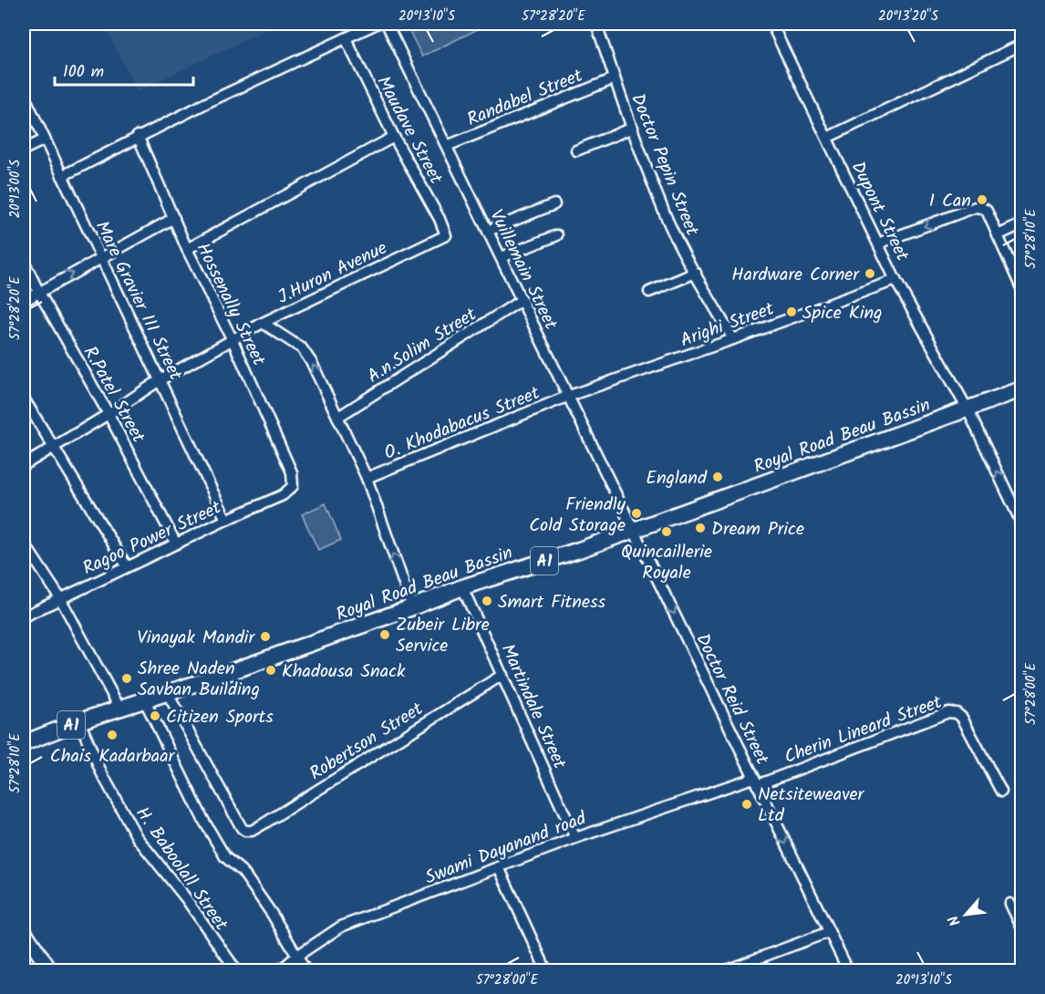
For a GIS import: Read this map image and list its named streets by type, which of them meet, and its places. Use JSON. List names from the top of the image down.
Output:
{
  "streets": {
    "main road": ["Royal Road Beau Bassin", "A1"],
    "street": [
      "Randabel Street",
      "Maudave Street",
      "Doctor Pepin Street",
      "Dupont Street",
      "Vuillemain Street",
      "J.Huron Avenue",
      "Mare Gravier III Street",
      "Hossenally Street",
      "Arighi Street",
      "A.n.Solim Street",
      "R.Patel Street",
      "O. Khodabacus Street",
      "Ragoo Power Street",
      "Doctor Reid Street",
      "Martindale Street",
      "Cherin Lineard Street",
      "Robertson Street",
      "Swami Dayanand road",
      "H. Baboolall Street"
    ]
  },
  "crossings": [
    ["Randabel Street", "Doctor Pepin Street"],
    ["Randabel Street", "Vuillemain Street"],
    ["Maudave Street", "J.Huron Avenue"],
    ["Doctor Pepin Street", "Arighi Street"],
    ["Dupont Street", "Arighi Street"],
    ["Dupont Street", "Royal Road Beau Bassin"],
    ["Vuillemain Street", "Arighi Street"],
    ["Vuillemain Street", "A.n.Solim Street"],
    ["Vuillemain Street", "O. Khodabacus Street"],
    ["Vuillemain Street", "Royal Road Beau Bassin"],
    ["Vuillemain Street", "Doctor Reid Street"],
    ["J.Huron Avenue", "Mare Gravier III Street"],
    ["J.Huron Avenue", "Hossenally Street"],
    ["J.Huron Avenue", "R.Patel Street"],
    ["Mare Gravier III Street", "Ragoo Power Street"],
    ["Hossenally Street", "Ragoo Power Street"],
    ["Arighi Street", "O. Khodabacus Street"],
    ["R.Patel Street", "Ragoo Power Street"],
    ["Royal Road Beau Bassin", "Doctor Reid Street"],
    ["Royal Road Beau Bassin", "Martindale Street"],
    ["Royal Road Beau Bassin", "Robertson Street"],
    ["Royal Road Beau Bassin", "H. Baboolall Street"],
    ["Doctor Reid Street", "Cherin Lineard Street"],
    ["Doctor Reid Street", "Swami Dayanand road"],
    ["Martindale Street", "Robertson Street"],
    ["Martindale Street", "Swami Dayanand road"],
    ["Cherin Lineard Street", "Swami Dayanand road"]
  ],
  "one_way": ["Doctor Reid Street"],
  "places": [
    "I Can",
    "Hardware Corner",
    "Spice King",
    "England",
    "Friendly Cold Storage",
    "Dream Price",
    "Quincaillerie Royale",
    "Smart Fitness",
    "Zubeir Libre Service",
    "Vinayak Mandir",
    "Khadousa Snack",
    "Shree Naden Savban Building",
    "Citizen Sports",
    "Chais Kadarbaar",
    "Netsiteweaver Ltd"
  ],
  "scale_bar": "100 m",
  "north": "bottom left",
  "coordinates": [
    "20°13'10\"S",
    "57°28'20\"E",
    "20°13'20\"S",
    "20°13'00\"S",
    "57°28'10\"E",
    "57°28'00\"E"
  ]
}
